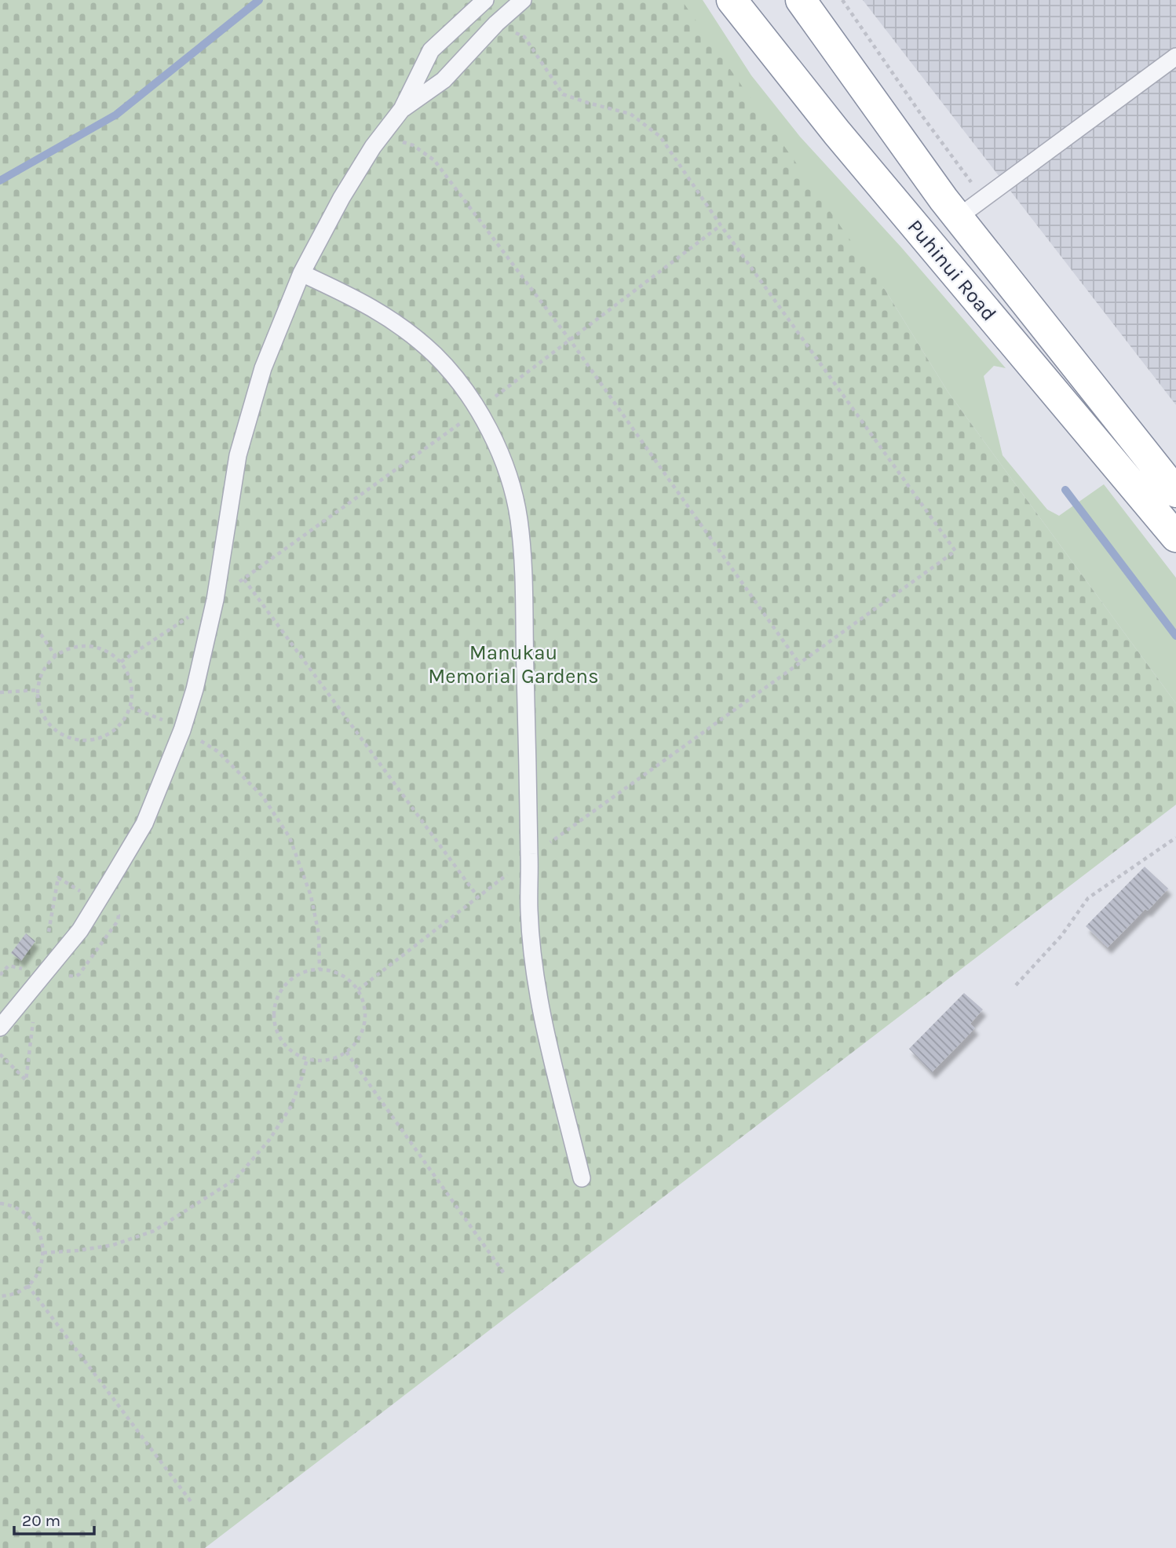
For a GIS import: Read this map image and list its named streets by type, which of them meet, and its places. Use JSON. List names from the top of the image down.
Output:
{
  "streets": {
    "highway": ["Puhinui Road"]
  },
  "parks": ["Manukau Memorial Gardens"],
  "scale_bar": "20 m"
}
